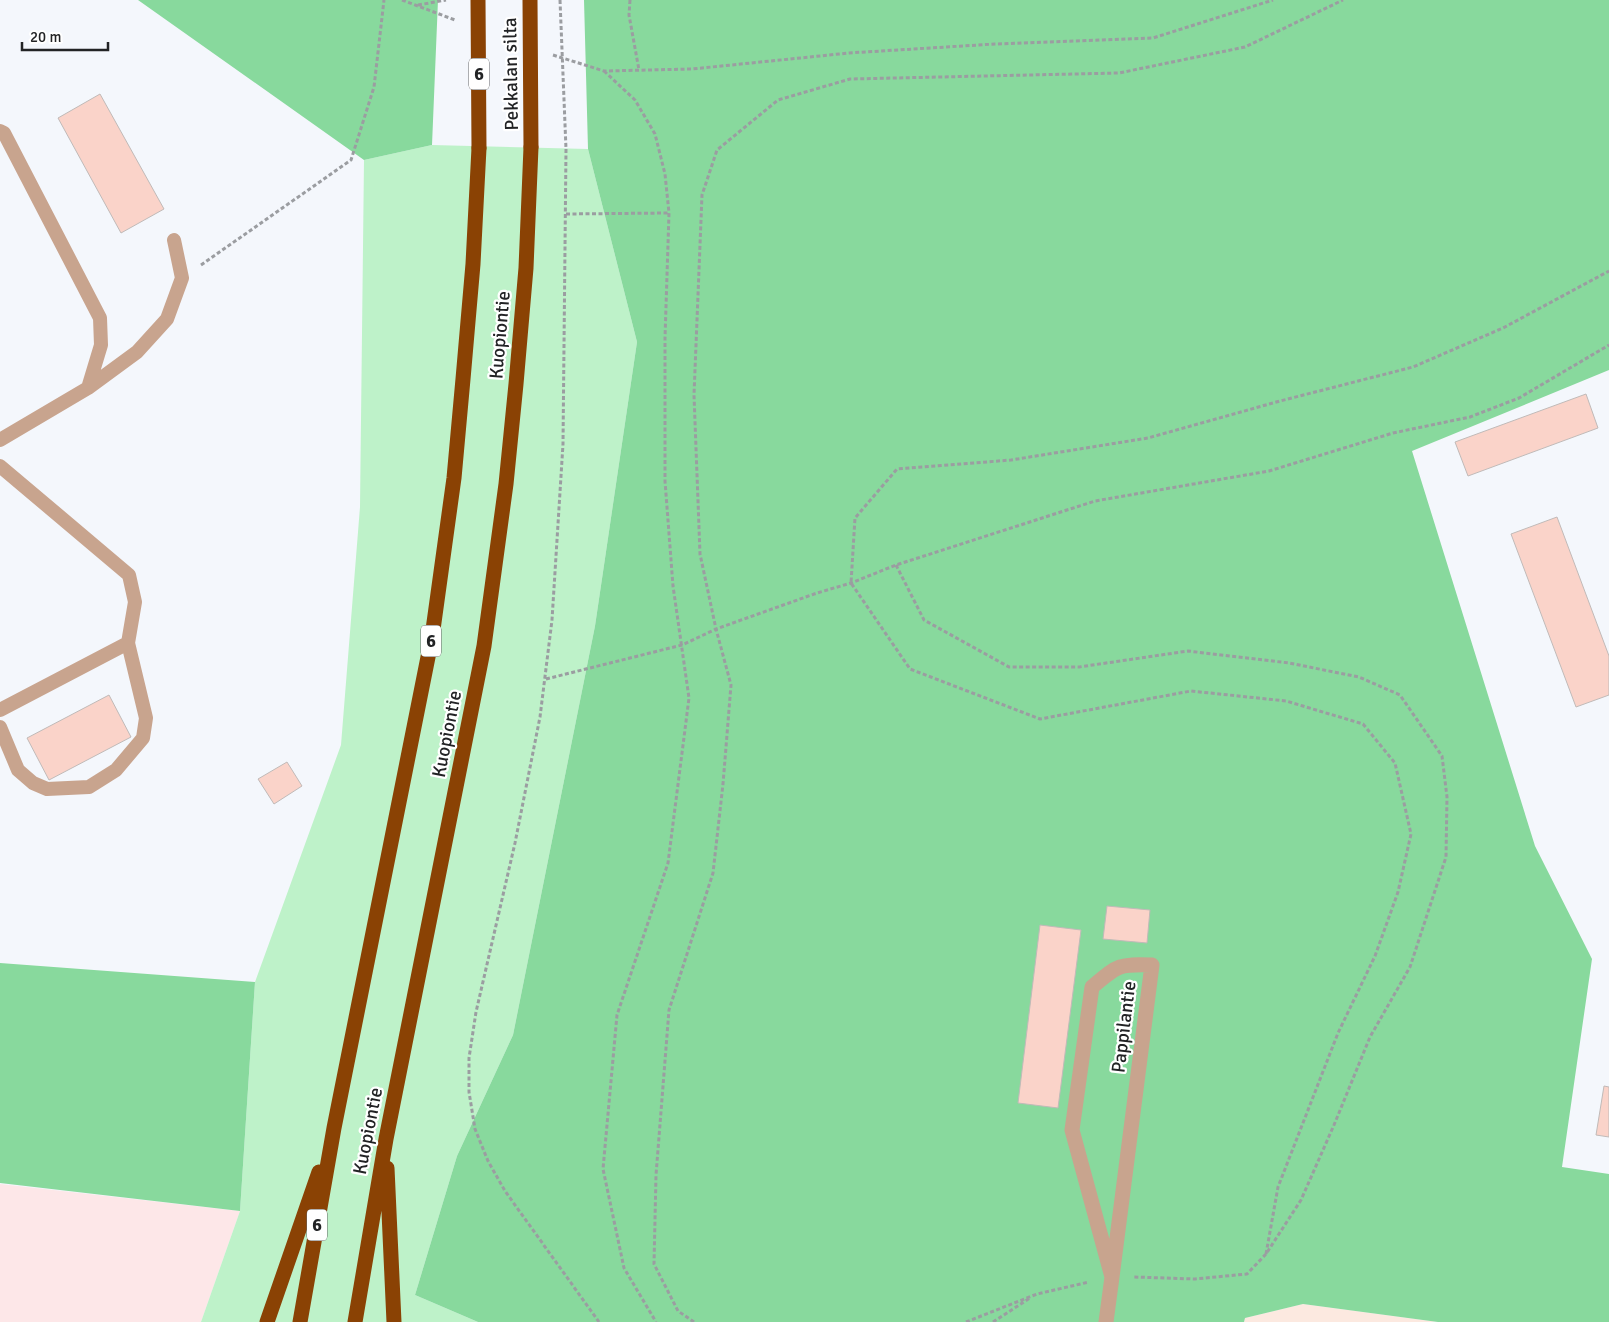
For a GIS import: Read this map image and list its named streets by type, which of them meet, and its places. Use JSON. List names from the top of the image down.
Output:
{
  "streets": {
    "highway": ["6", "Pekkalan silta", "Kuopiontie"],
    "street": ["Pappilantie"]
  },
  "crossings": [
    ["Pekkalan silta", "Kuopiontie"]
  ],
  "scale_bar": "20 m"
}
